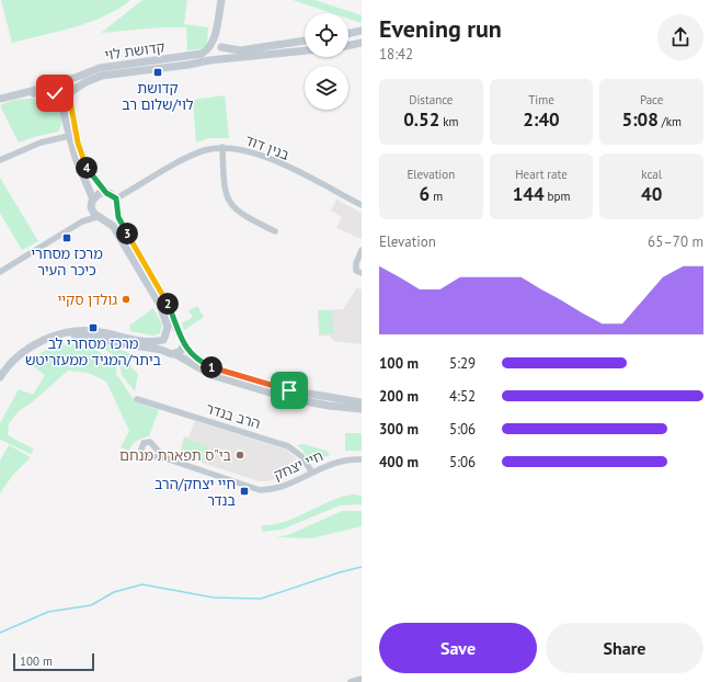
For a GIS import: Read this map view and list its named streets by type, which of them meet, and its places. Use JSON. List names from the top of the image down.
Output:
{
  "streets": {
    "street": [
      "קדושת לוי",
      "בנין דוד",
      "הרב בנדר",
      "חיי יצחק"
    ]
  },
  "crossings": [
    ["הרב בנדר", "חיי יצחק"]
  ],
  "places": {
    "transit": [
      "קדושת לוי/שלום רב",
      "מרכז מסחרי כיכר העיר",
      "מרכז מסחרי לב ביתר/המגיד ממעזריטש",
      "חיי יצחק/הרב בנדר"
    ],
    "other": ["גולדן סקיי", "בי\"ס תפארת מנחם"]
  },
  "scale_bar": "100 m",
  "page": {
    "heading": ["Evening run", "18:42"],
    "stats": [
      ["Distance", "0.52 km"],
      ["Time", "2:40"],
      ["Pace", "5:08 /km"],
      ["Elevation", "6 m"],
      ["Heart rate", "144 bpm"],
      ["kcal", "40"]
    ],
    "pins": [
      "4",
      "3",
      "2",
      "1"
    ],
    "chart": ["Elevation", "65–70 m"],
    "list": [
      {
        "name": "100 m",
        "note": "5:29"
      },
      {
        "name": "200 m",
        "note": "4:52"
      },
      {
        "name": "300 m",
        "note": "5:06"
      },
      {
        "name": "400 m",
        "note": "5:06"
      }
    ],
    "buttons": ["Save", "Share"],
    "scale": "100 m"
  }
}
